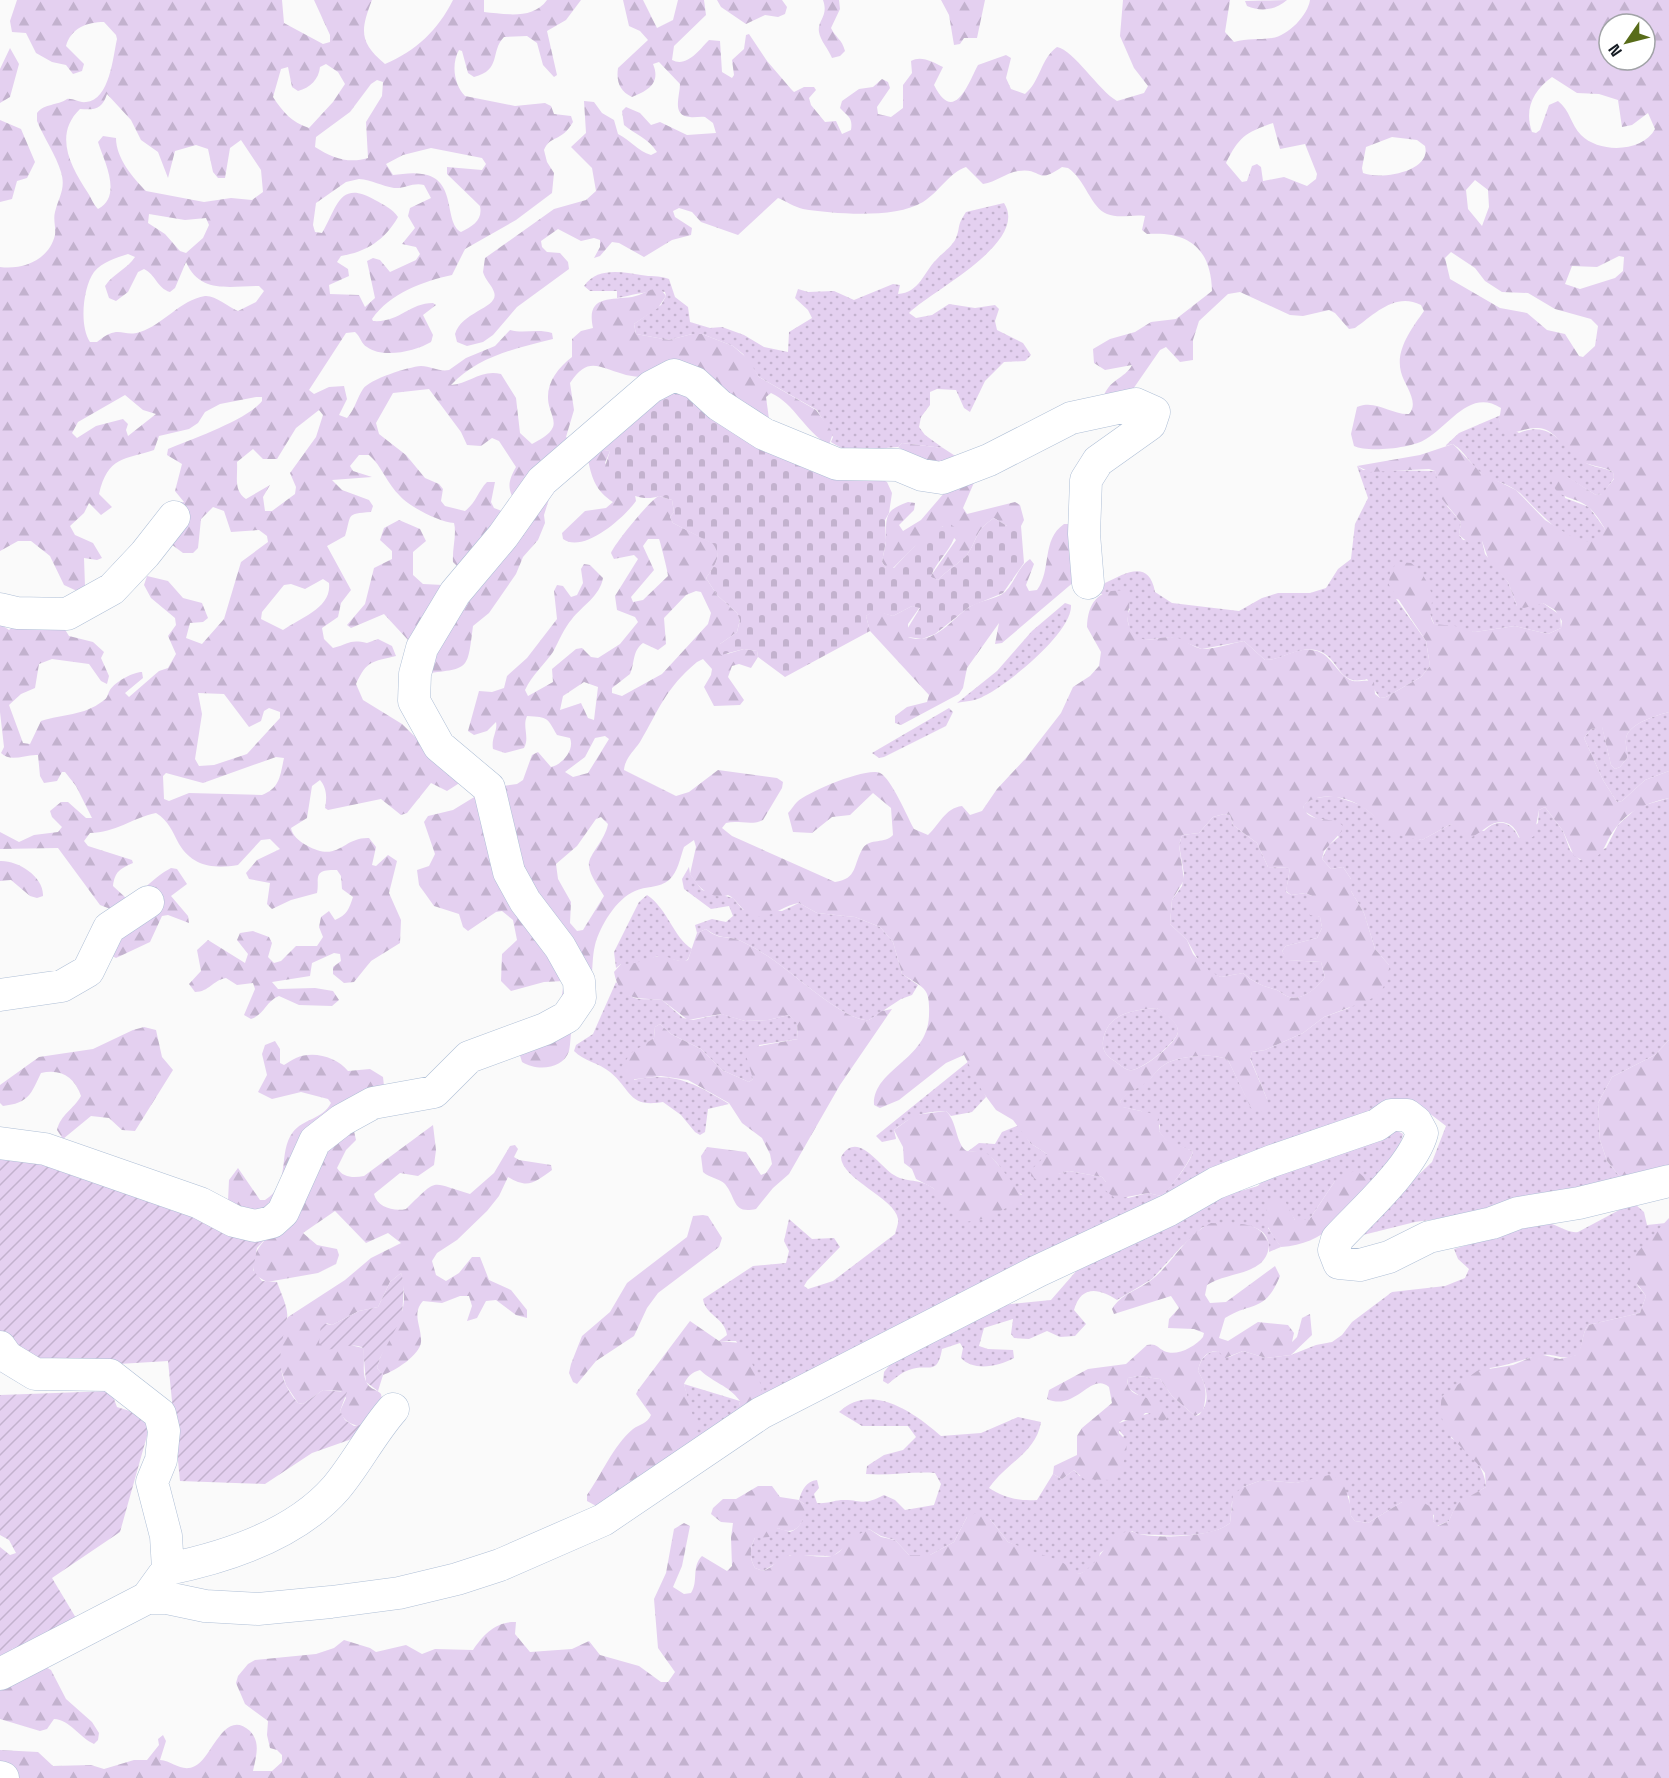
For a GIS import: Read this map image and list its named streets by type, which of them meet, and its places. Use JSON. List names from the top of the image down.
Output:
{
  "north": "bottom left"
}
